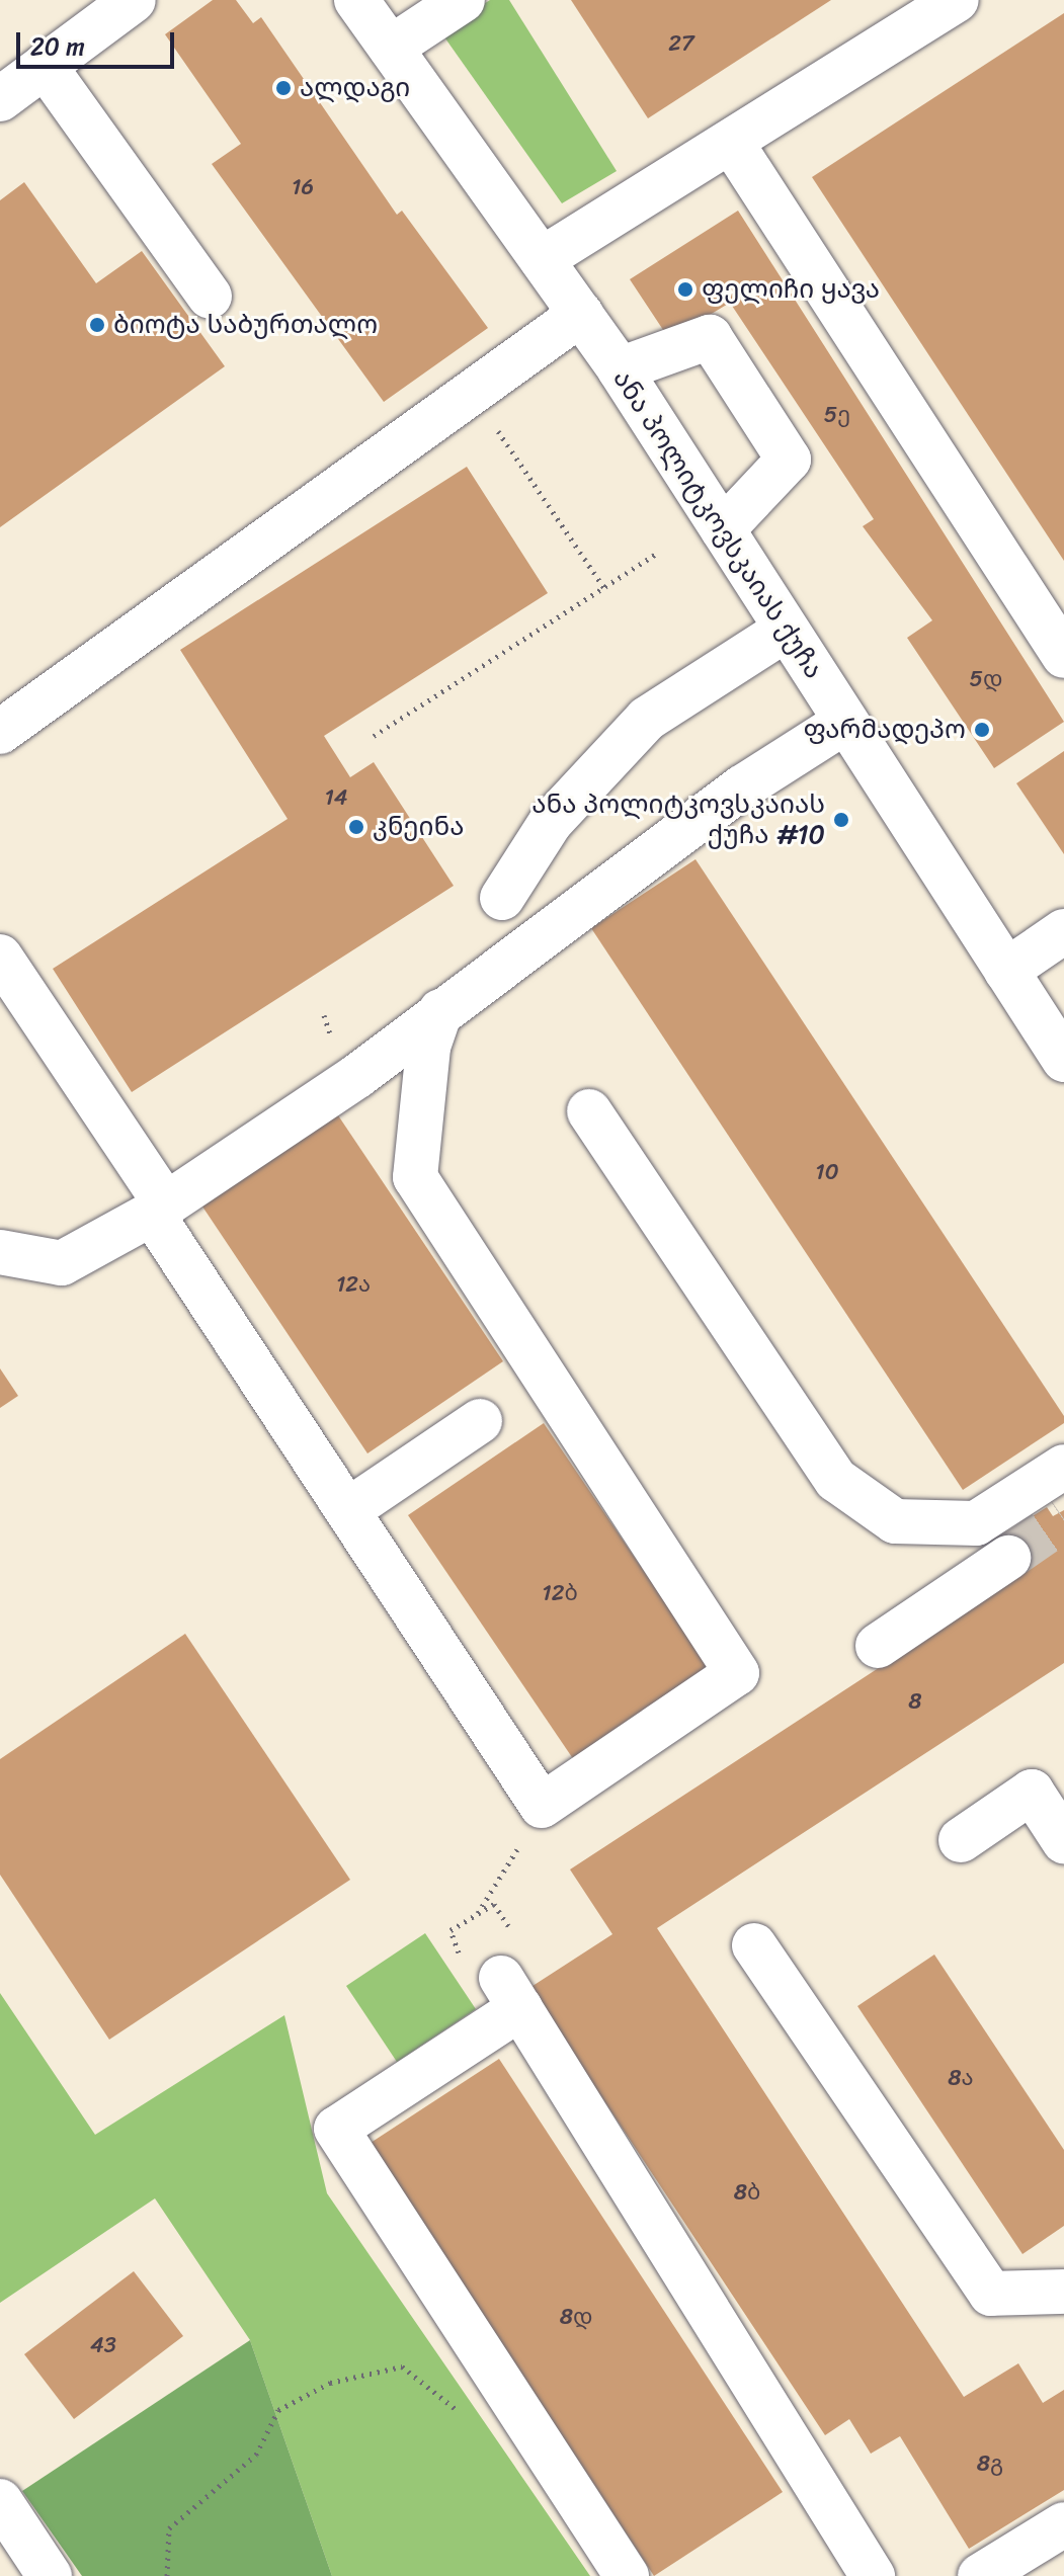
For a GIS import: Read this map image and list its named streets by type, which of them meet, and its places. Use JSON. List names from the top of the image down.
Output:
{
  "streets": {
    "street": ["ანა პოლიტკოვსკაიას ქუჩა"]
  },
  "places": [
    "ალდაგი",
    "ფელიჩი ყავა",
    "ბიოტა საბურთალო",
    "ფარმადეპო",
    "ანა პოლიტკოვსკაიას ქუჩა #10",
    "კნეინა"
  ],
  "house_numbers": [
    "27",
    "16",
    "5ე",
    "5დ",
    "14",
    "10",
    "12ა",
    "12ბ",
    "8",
    "8ა",
    "8ბ",
    "8დ",
    "43",
    "8გ"
  ],
  "scale_bar": "20 m"
}
